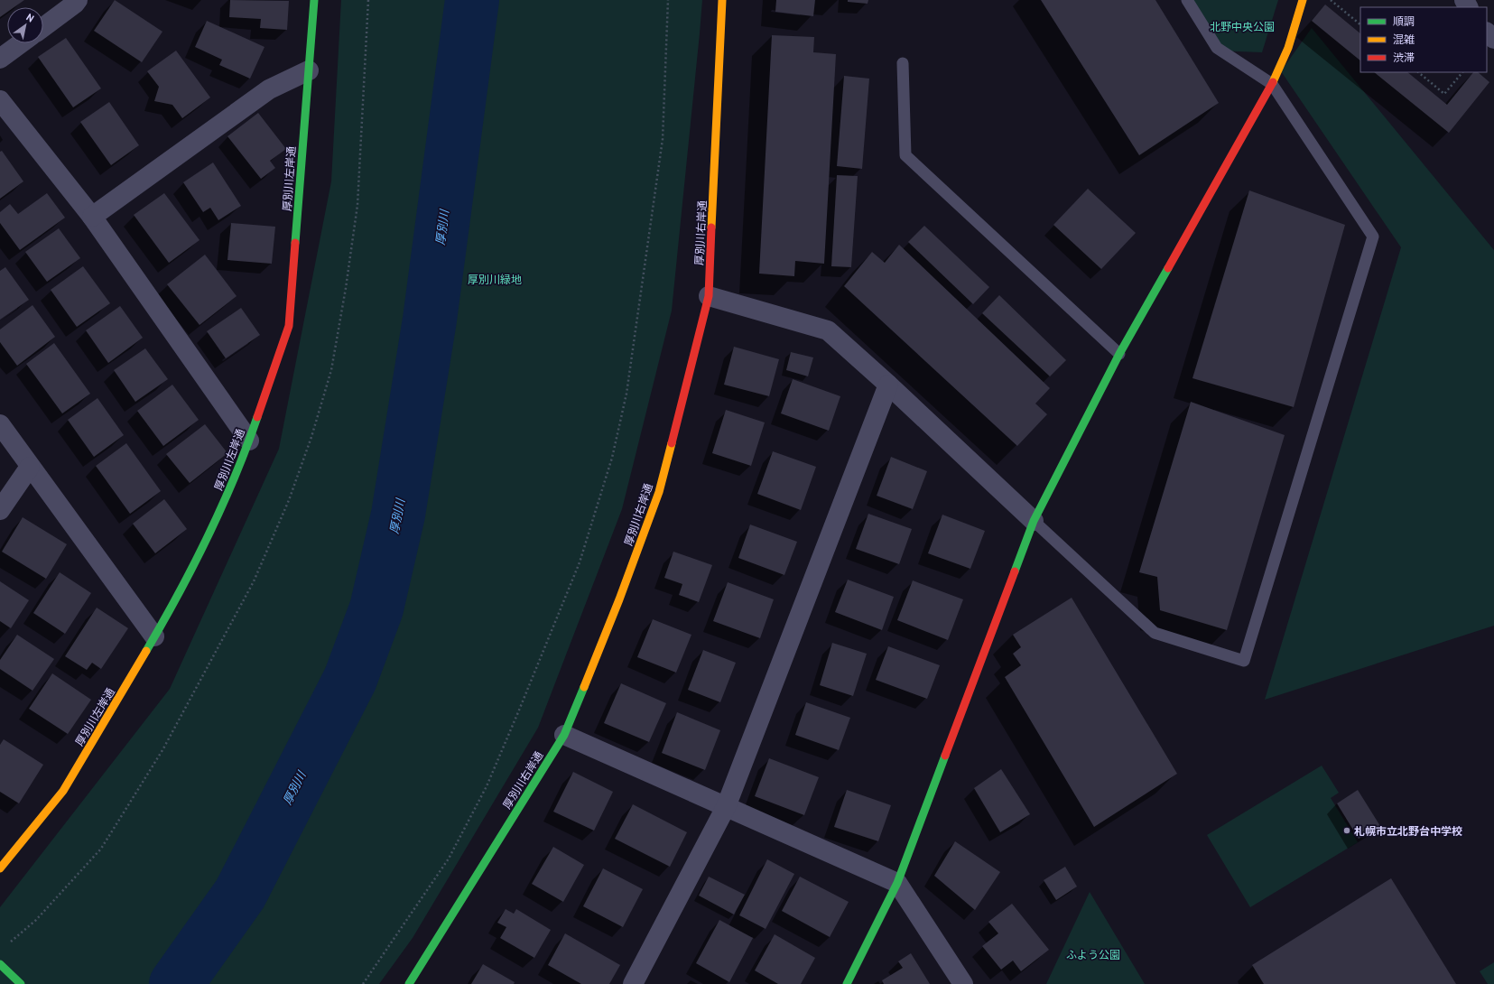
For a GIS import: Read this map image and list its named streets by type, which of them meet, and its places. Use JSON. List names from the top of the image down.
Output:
{
  "streets": {
    "street": ["厚別川左岸通", "厚別川右岸通"]
  },
  "water": ["厚別川"],
  "parks": ["北野中央公園", "厚別川緑地", "ふよう公園"],
  "places": ["札幌市立北野台中学校"],
  "legend": ["順調", "混雑", "渋滞"],
  "north": "top right"
}
